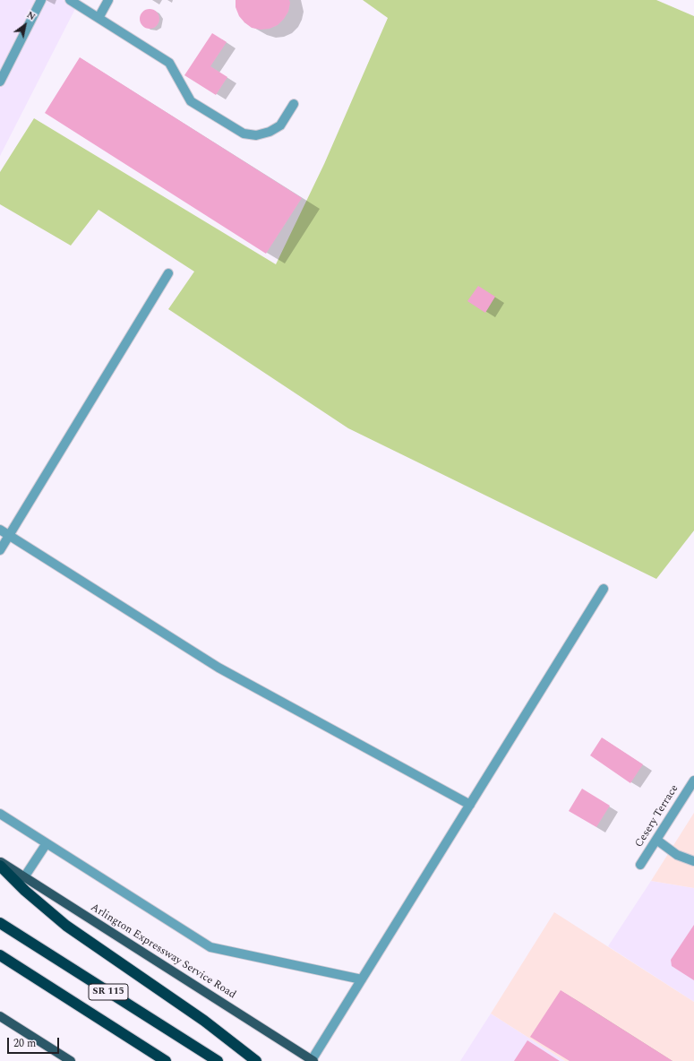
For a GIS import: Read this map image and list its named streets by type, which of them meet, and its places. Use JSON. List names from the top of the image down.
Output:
{
  "streets": {
    "highway": ["SR 115"],
    "main road": ["Arlington Expressway Service Road"],
    "street": ["Cesery Terrace"]
  },
  "scale_bar": "20 m",
  "north": "top right"
}
